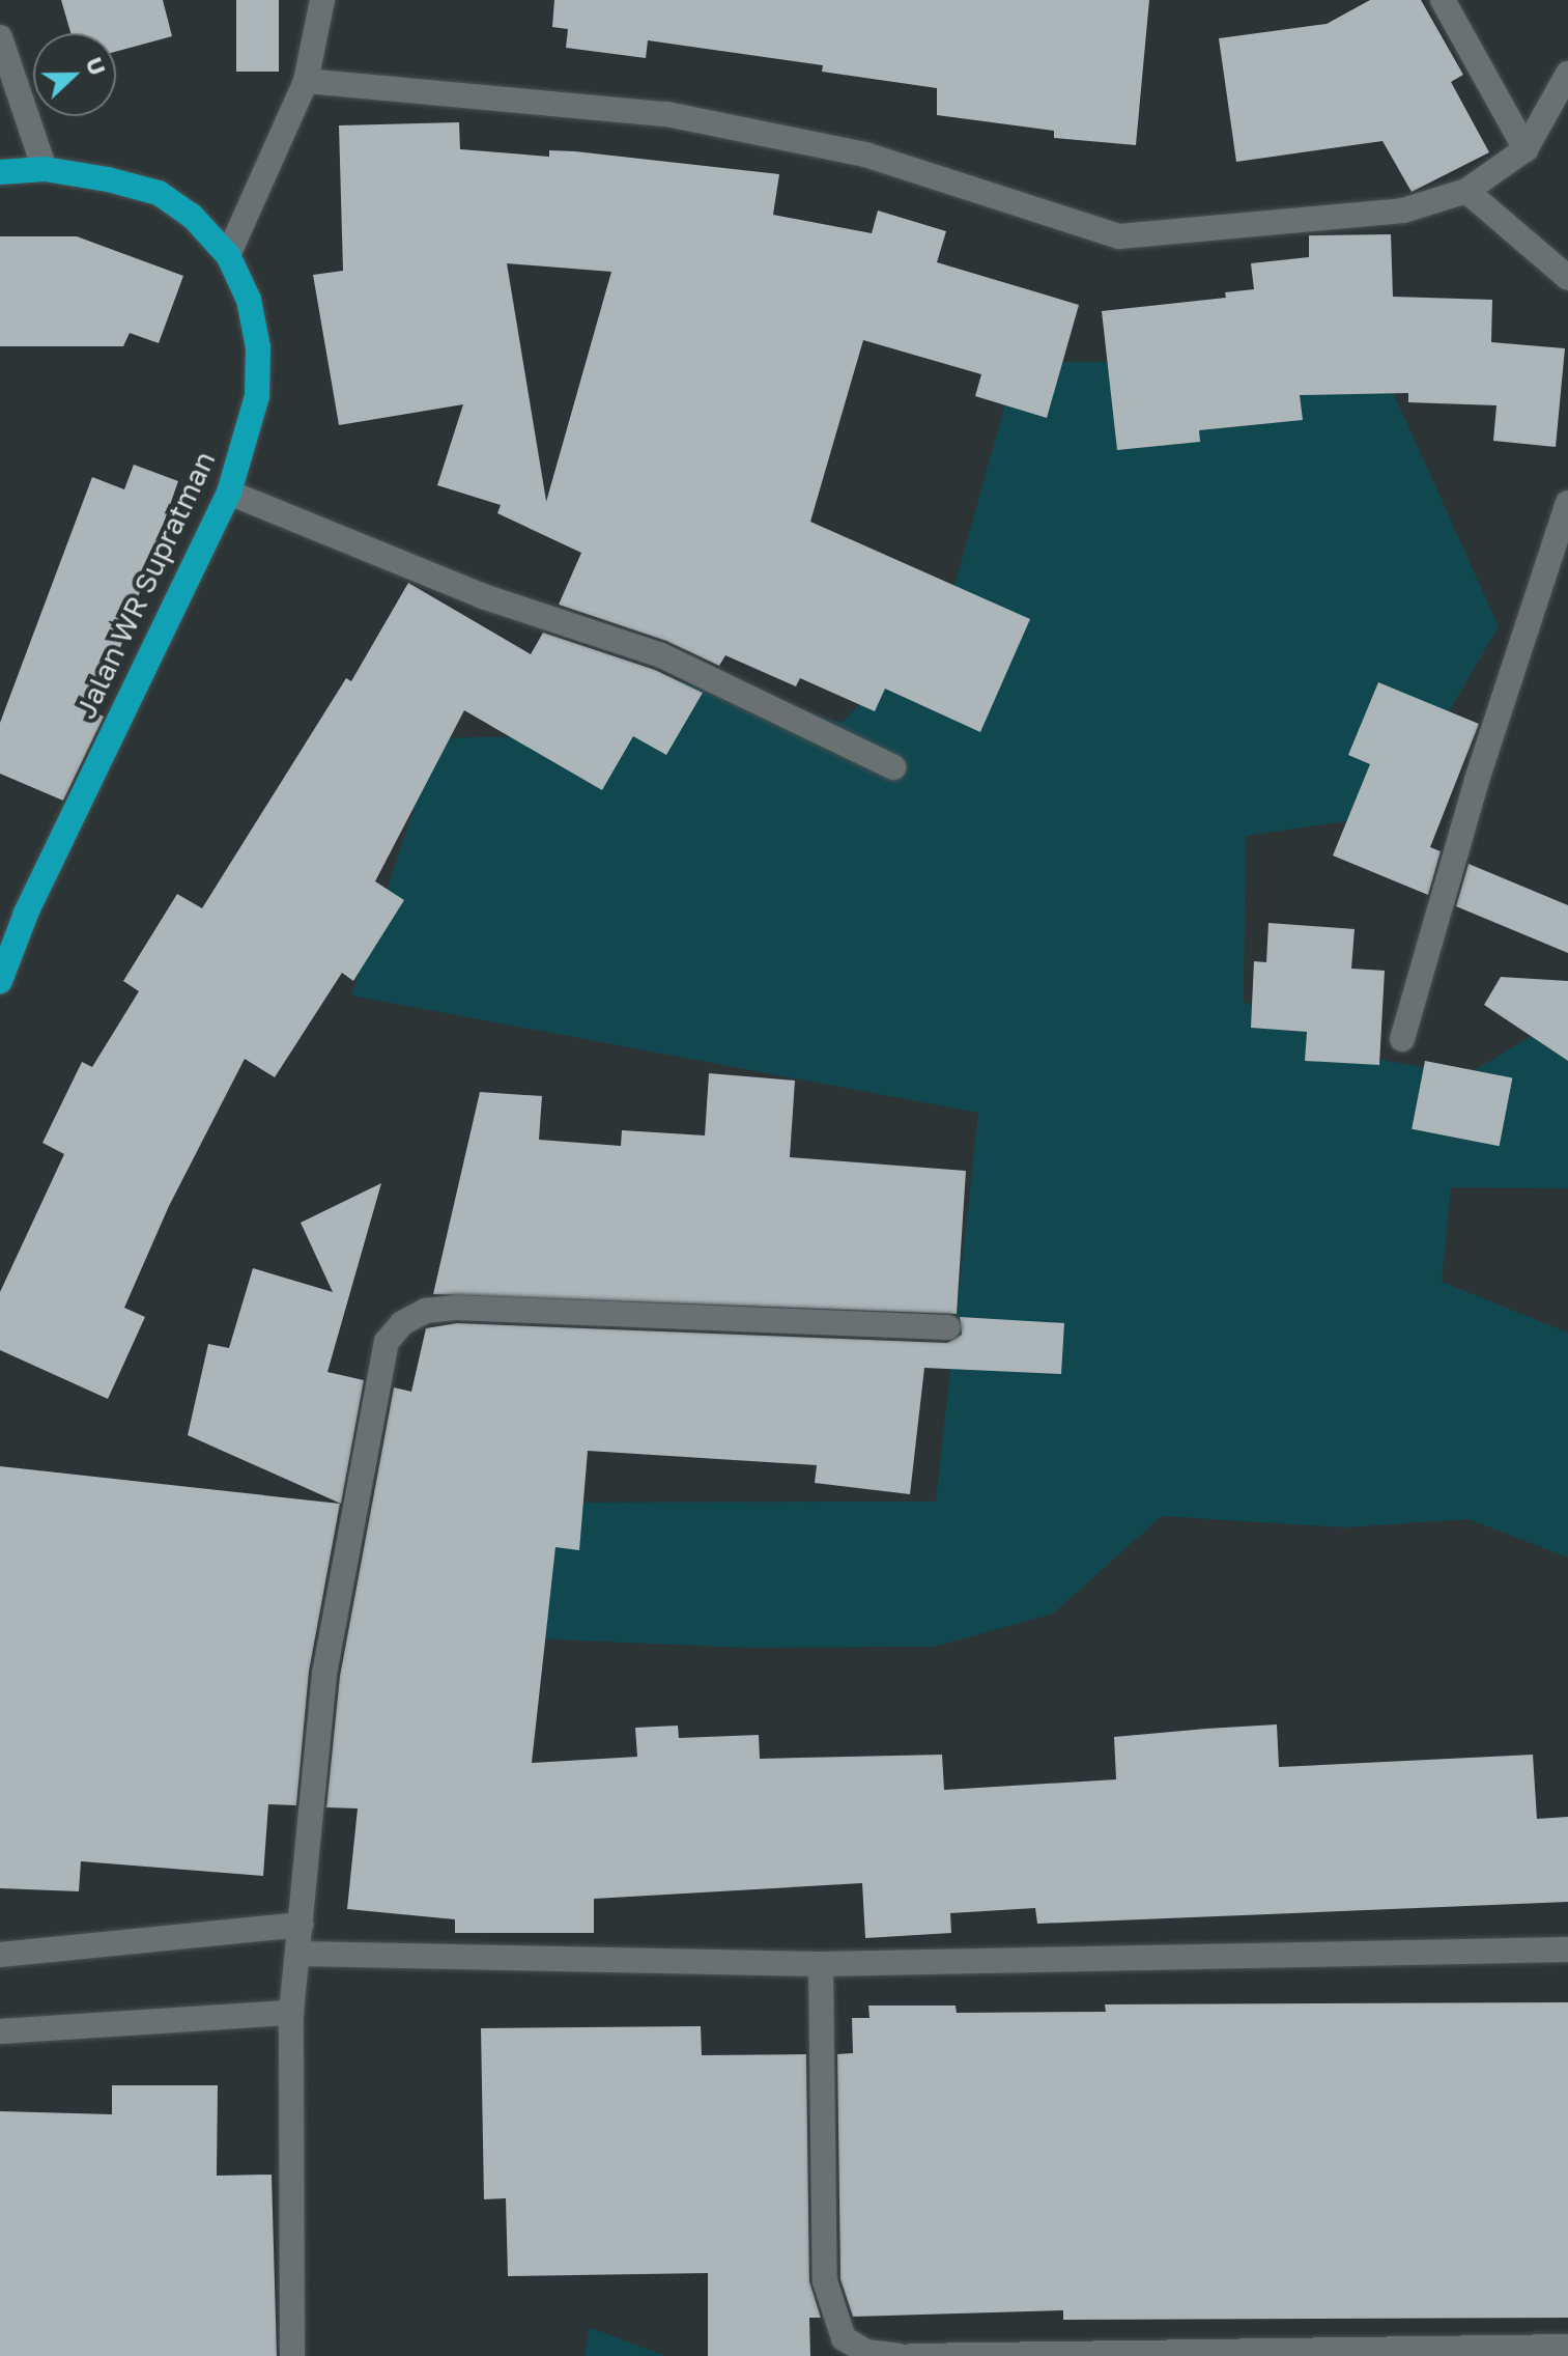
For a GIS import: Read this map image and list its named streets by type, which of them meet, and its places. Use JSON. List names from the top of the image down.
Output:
{
  "streets": {
    "highway": ["Jalan WR Supratman"]
  },
  "north": "right"
}
